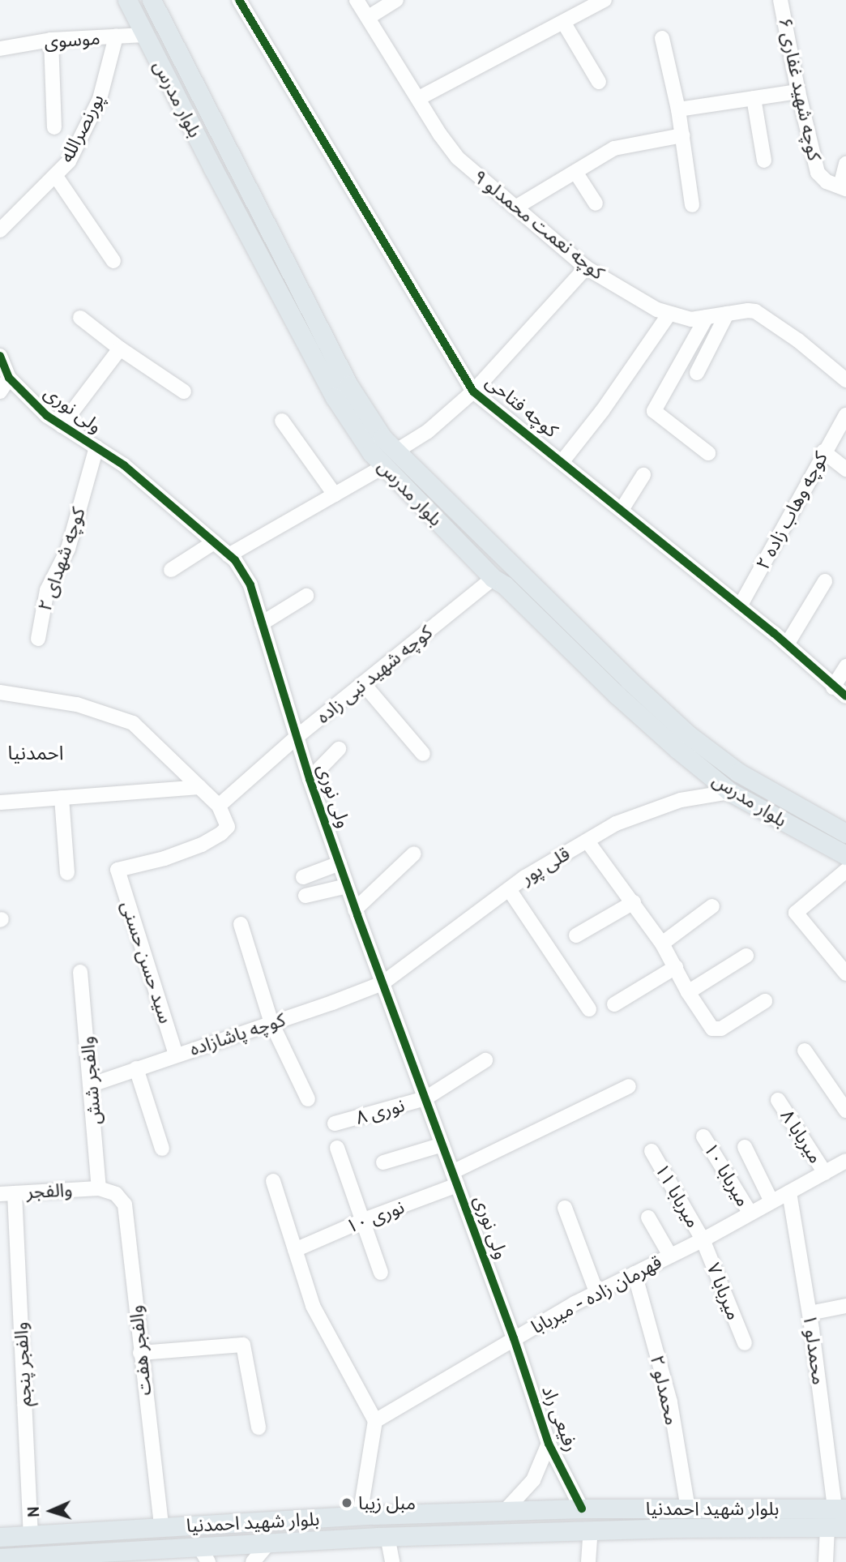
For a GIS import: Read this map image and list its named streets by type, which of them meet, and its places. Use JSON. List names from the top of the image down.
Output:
{
  "streets": {
    "main road": ["بلوار مدرس", "بلوار شهید احمدنیا"],
    "street": [
      "موسوی",
      "کوچه شهید غفاری ۶",
      "پورنصرالله",
      "کوچه نعمت محمدلو ۹",
      "کوچه فتاحی",
      "ولی نوری",
      "کوچه وهاب زاده ۲",
      "کوچه شهدای ۲",
      "کوچه شهید نبی زاده",
      "قلی پور",
      "سید حسن حسنی",
      "کوچه پاشازاده",
      "والفجر شش",
      "نوری ۸",
      "میربابا ۸",
      "میربابا ۱۰",
      "والفجر",
      "میربابا ۱۱",
      "نوری ۱۰",
      "میربابا ۷",
      "قهرمان زاده - میربابا",
      "محمدلو ۱",
      "والفجر هفت",
      "والفجر پنجم",
      "محمدلو ۲",
      "رفیعی راد"
    ]
  },
  "crossings": [
    ["موسوی", "بلوار مدرس"],
    ["موسوی", "پورنصرالله"],
    ["بلوار مدرس", "کوچه شهید نبی زاده"],
    ["بلوار مدرس", "قلی پور"],
    ["کوچه فتاحی", "کوچه وهاب زاده ۲"],
    ["ولی نوری", "کوچه شهدای ۲"],
    ["ولی نوری", "کوچه شهید نبی زاده"],
    ["ولی نوری", "قلی پور"],
    ["ولی نوری", "کوچه پاشازاده"],
    ["ولی نوری", "نوری ۸"],
    ["ولی نوری", "نوری ۱۰"],
    ["ولی نوری", "قهرمان زاده - میربابا"],
    ["ولی نوری", "رفیعی راد"],
    ["کوچه شهید نبی زاده", "سید حسن حسنی"],
    ["قلی پور", "کوچه پاشازاده"],
    ["سید حسن حسنی", "کوچه پاشازاده"],
    ["کوچه پاشازاده", "والفجر شش"],
    ["والفجر شش", "والفجر"],
    ["والفجر شش", "والفجر هفت"],
    ["میربابا ۸", "قهرمان زاده - میربابا"],
    ["میربابا ۱۰", "قهرمان زاده - میربابا"],
    ["والفجر", "والفجر هفت"],
    ["والفجر", "والفجر پنجم"],
    ["میربابا ۱۱", "میربابا ۷"],
    ["میربابا ۱۱", "قهرمان زاده - میربابا"],
    ["میربابا ۷", "قهرمان زاده - میربابا"],
    ["قهرمان زاده - میربابا", "محمدلو ۱"],
    ["قهرمان زاده - میربابا", "محمدلو ۲"],
    ["قهرمان زاده - میربابا", "رفیعی راد"],
    ["محمدلو ۱", "بلوار شهید احمدنیا"],
    ["والفجر هفت", "بلوار شهید احمدنیا"],
    ["والفجر پنجم", "بلوار شهید احمدنیا"],
    ["محمدلو ۲", "بلوار شهید احمدنیا"],
    ["رفیعی راد", "بلوار شهید احمدنیا"]
  ],
  "districts": ["احمدنیا"],
  "places": ["مبل زیبا"],
  "north": "left"
}
